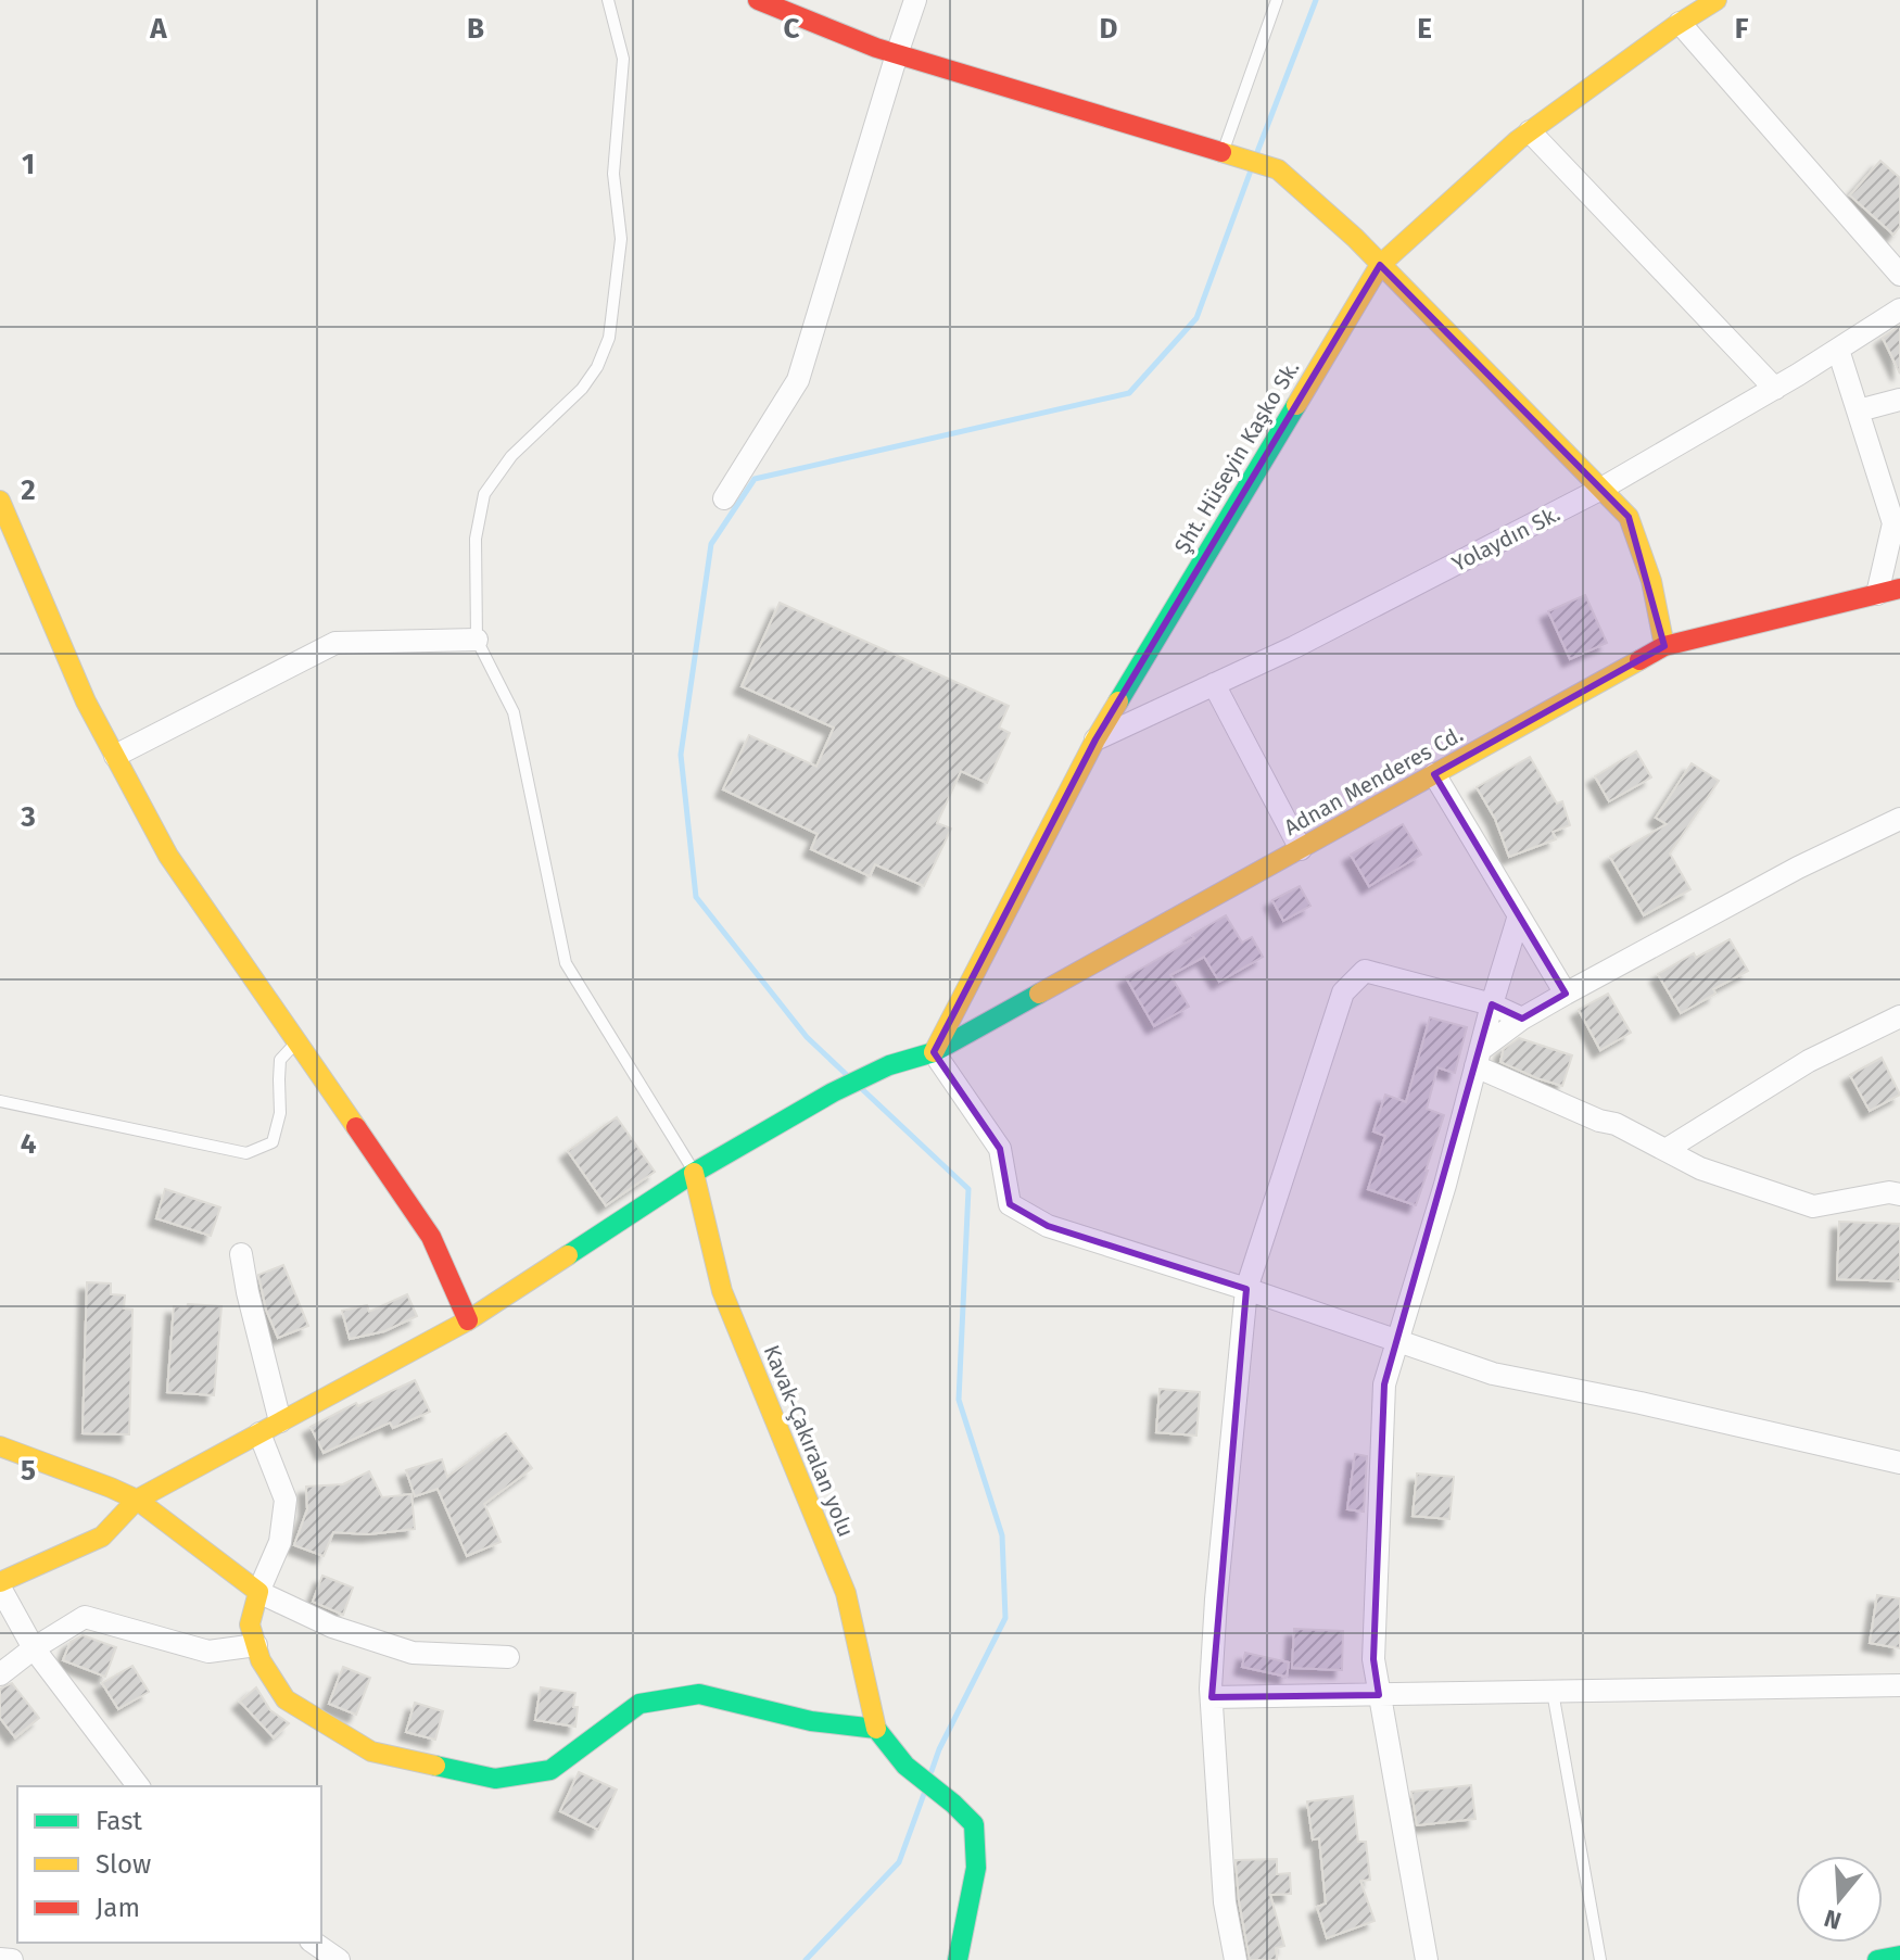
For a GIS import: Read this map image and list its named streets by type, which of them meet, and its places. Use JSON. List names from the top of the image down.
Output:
{
  "streets": {
    "main road": ["Şht. Hüseyin Kaşko Sk.", "Adnan Menderes Cd.", "Kavak-Çakıralan yolu"],
    "street": ["Yolaydın Sk."]
  },
  "crossings": [
    ["Şht. Hüseyin Kaşko Sk.", "Yolaydın Sk."],
    ["Şht. Hüseyin Kaşko Sk.", "Adnan Menderes Cd."],
    ["Adnan Menderes Cd.", "Kavak-Çakıralan yolu"]
  ],
  "legend": ["Fast", "Slow", "Jam"],
  "north": "bottom",
  "grid": {
    "columns": [
      "A",
      "B",
      "C",
      "D",
      "E",
      "F"
    ],
    "rows": [
      "1",
      "2",
      "3",
      "4",
      "5"
    ]
  }
}
